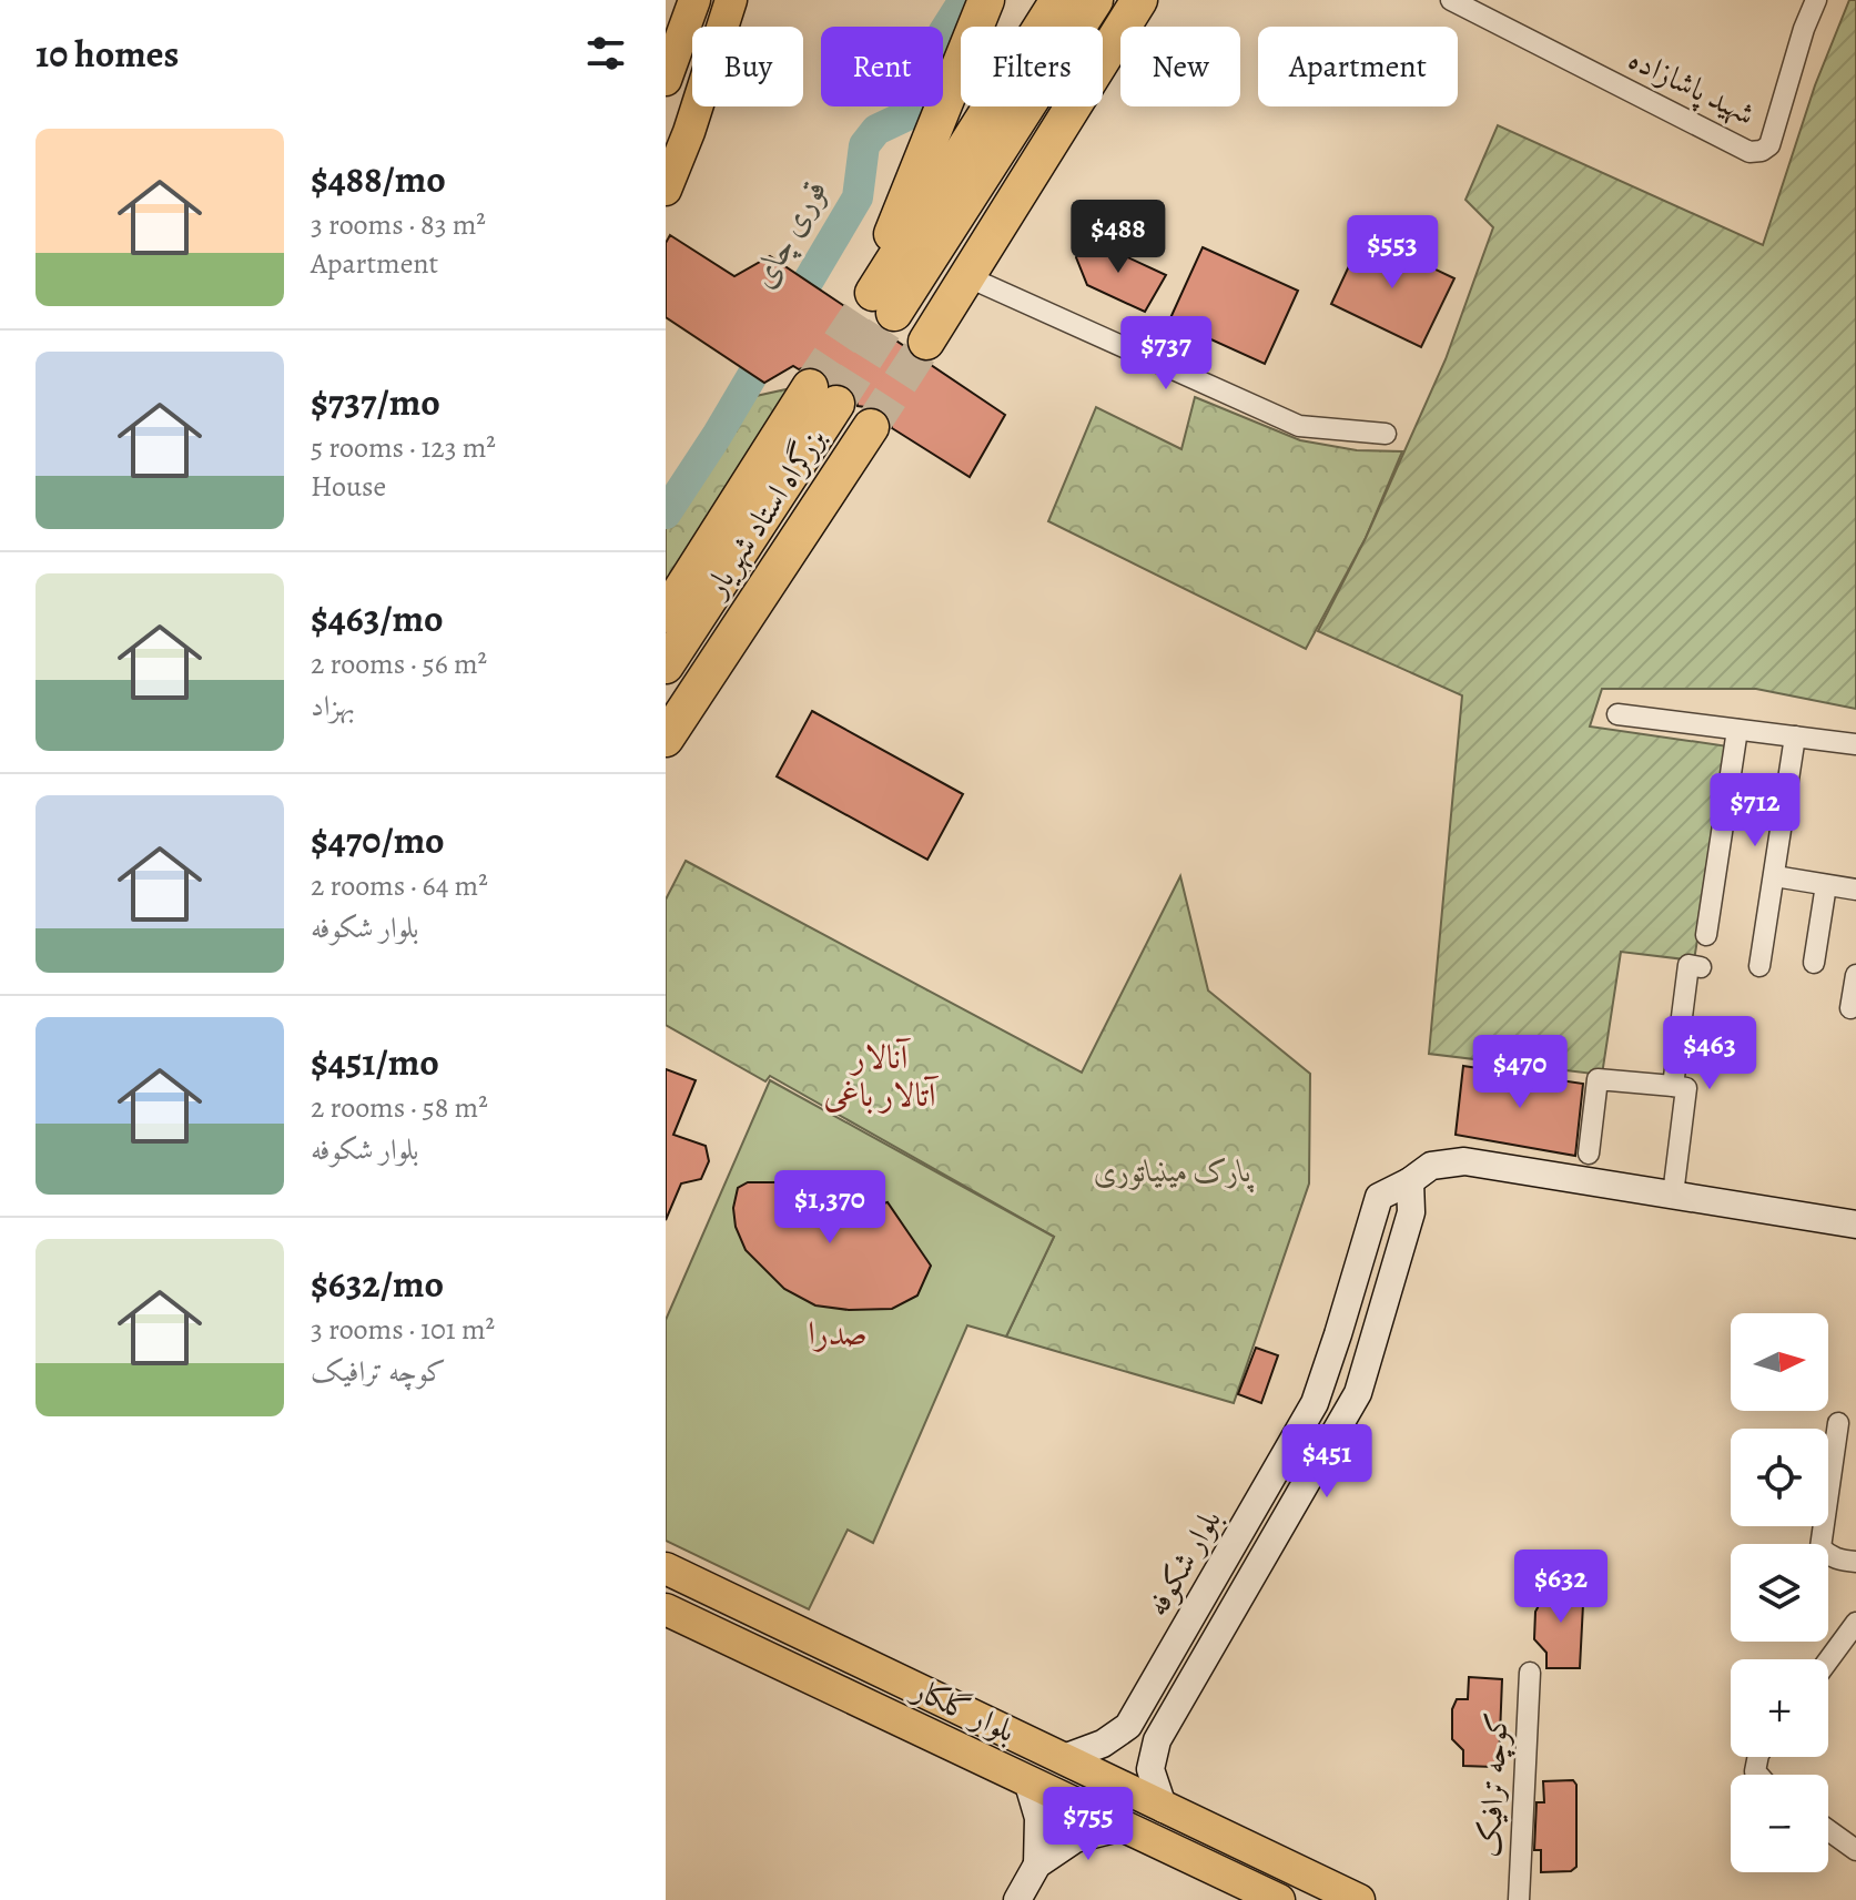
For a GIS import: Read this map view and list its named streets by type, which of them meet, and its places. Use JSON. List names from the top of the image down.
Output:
{
  "streets": {
    "highway": ["بزرگراه استاد شهریار"],
    "main road": ["بلوار شکوفه", "بلوار گلکار"],
    "street": ["شهید پاشازاده", "کوچه ترافیک"]
  },
  "crossings": [
    ["بلوار شکوفه", "بلوار گلکار"]
  ],
  "districts": ["آنالار آتالار باغی", "صدرا"],
  "water": ["قوری چای"],
  "parks": ["پارک مینیاتوری"],
  "north": "right",
  "page": {
    "heading": "10 homes",
    "chip": [
      "Buy",
      "Rent",
      "Filters",
      "New",
      "Apartment"
    ],
    "list": [
      {
        "name": "$488/mo",
        "note": "3 rooms · 83 m² · Apartment"
      },
      {
        "name": "$737/mo",
        "note": "5 rooms · 123 m² · House"
      },
      {
        "name": "$463/mo",
        "note": "2 rooms · 56 m² · بهزاد"
      },
      {
        "name": "$470/mo",
        "note": "2 rooms · 64 m² · بلوار شکوفه"
      },
      {
        "name": "$451/mo",
        "note": "2 rooms · 58 m² · بلوار شکوفه"
      },
      {
        "name": "$632/mo",
        "note": "3 rooms · 101 m² · کوچه ترافیک"
      }
    ],
    "price": [
      "$488",
      "$553",
      "$737",
      "$712",
      "$463",
      "$470",
      "$1,370",
      "$451",
      "$632",
      "$755"
    ],
    "map_buttons": ["+", "−"]
  }
}
